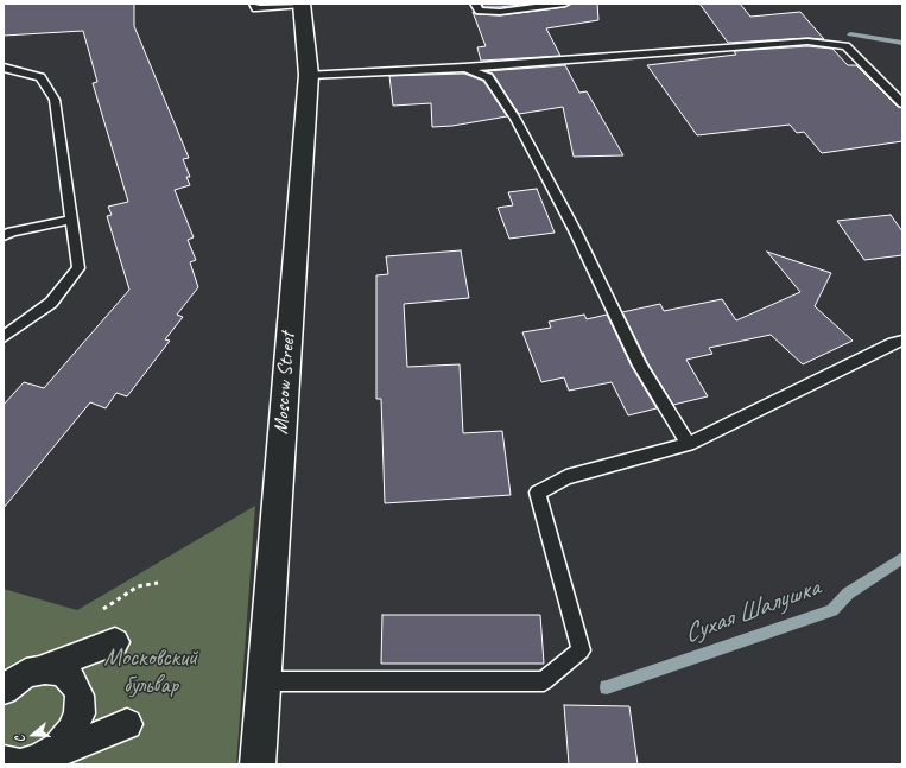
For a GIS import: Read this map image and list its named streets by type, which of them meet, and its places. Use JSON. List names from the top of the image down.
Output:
{
  "streets": {
    "street": ["Moscow Street"]
  },
  "water": ["Сухая Шалушка"],
  "parks": ["Московский бульвар"],
  "north": "left"
}
